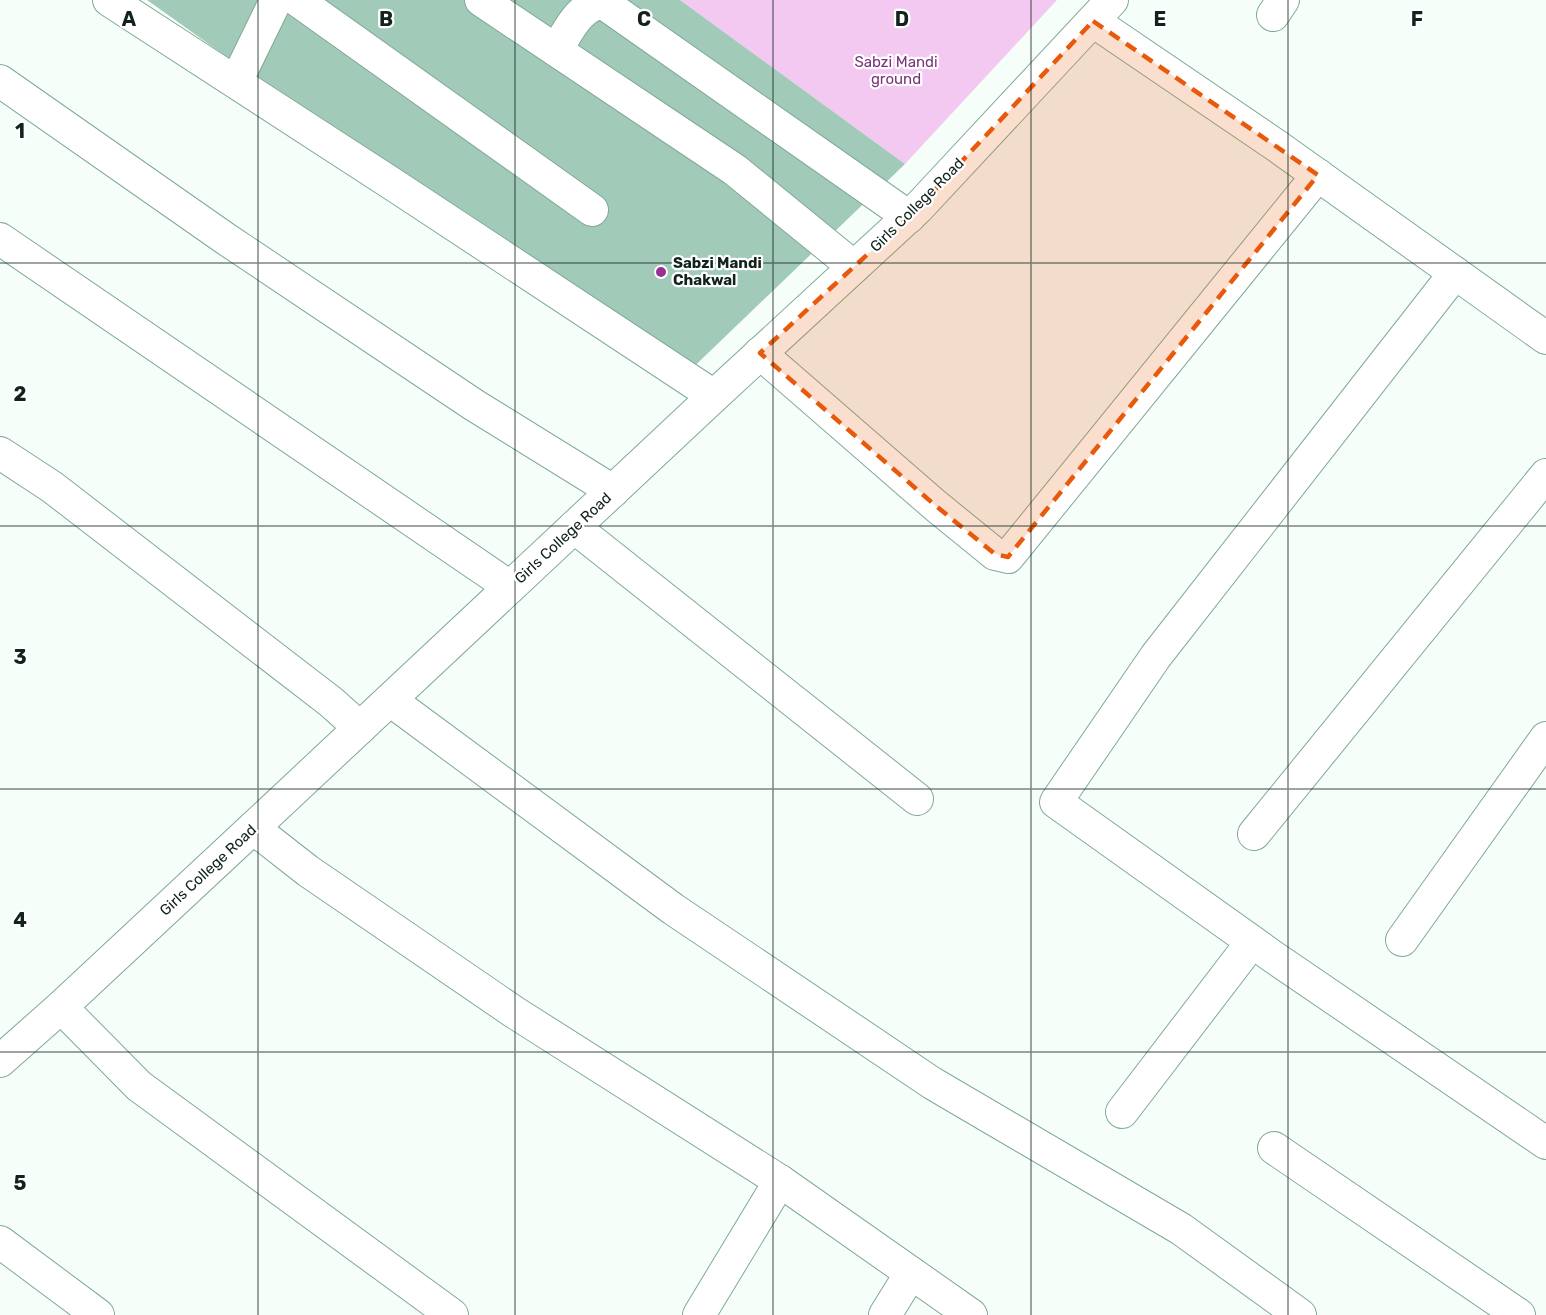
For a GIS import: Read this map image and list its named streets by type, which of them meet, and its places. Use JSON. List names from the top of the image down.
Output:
{
  "streets": {
    "street": ["Girls College Road"]
  },
  "parks": ["Sabzi Mandi ground"],
  "places": ["Sabzi Mandi Chakwal"],
  "grid": {
    "columns": [
      "A",
      "B",
      "C",
      "D",
      "E",
      "F"
    ],
    "rows": [
      "1",
      "2",
      "3",
      "4",
      "5"
    ]
  }
}
